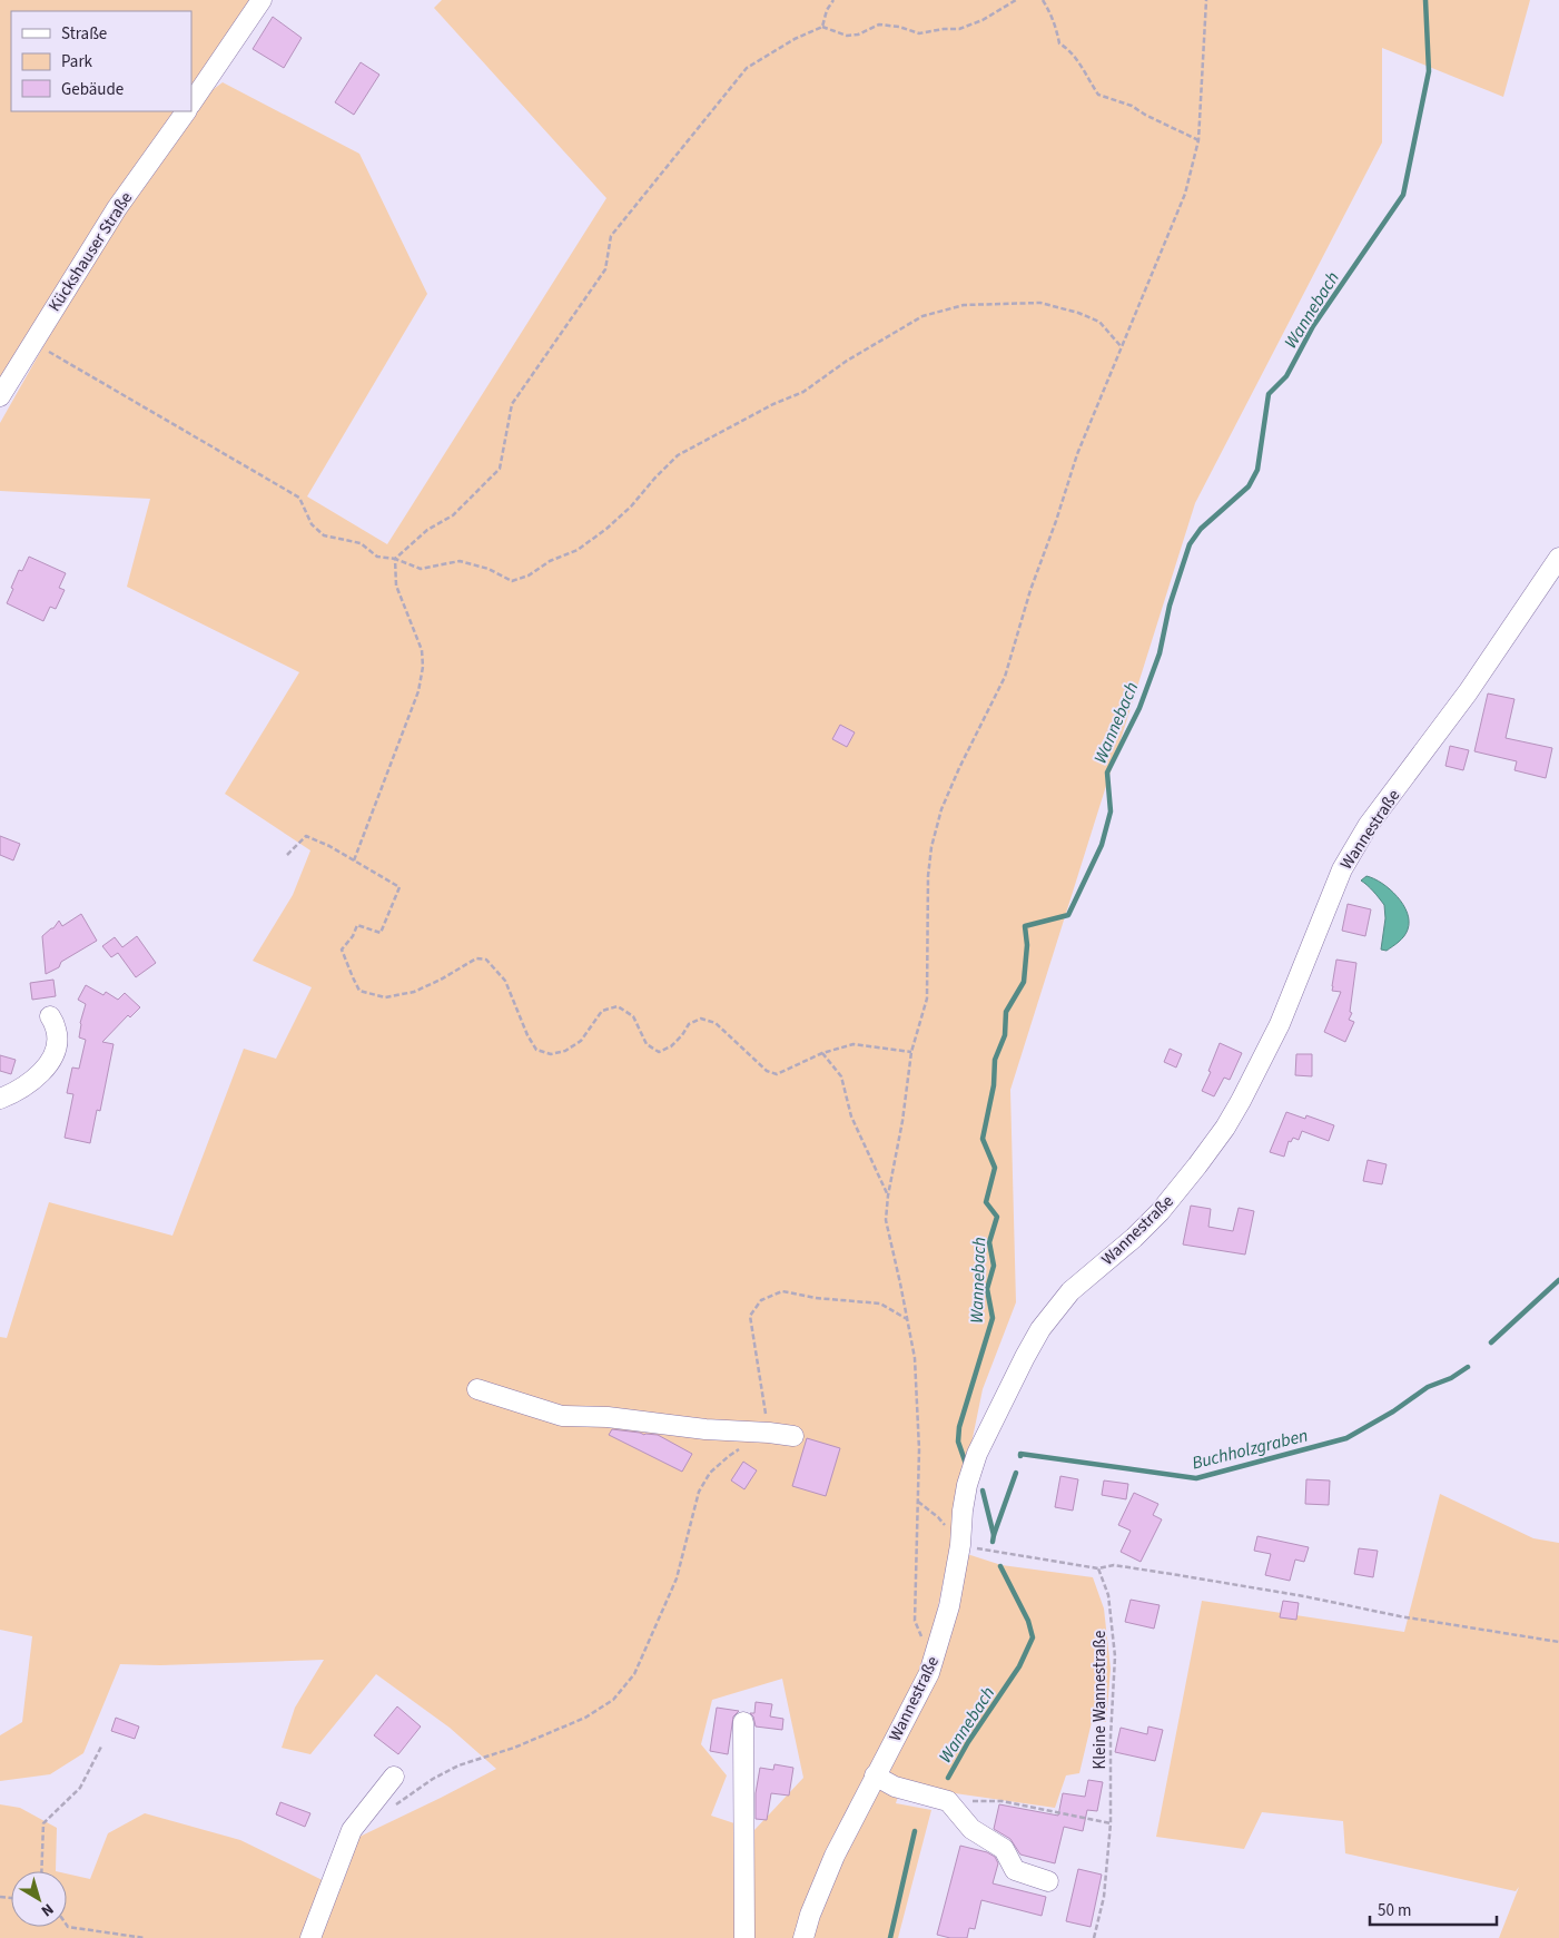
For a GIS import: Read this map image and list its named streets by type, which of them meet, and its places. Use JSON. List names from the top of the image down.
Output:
{
  "streets": {
    "street": ["Kückshauser Straße", "Wannestraße"],
    "path": ["Kleine Wannestraße"]
  },
  "water": ["Wannebach", "Buchholzgraben"],
  "legend": ["Straße", "Park", "Gebäude"],
  "scale_bar": "50 m",
  "north": "bottom right"
}
